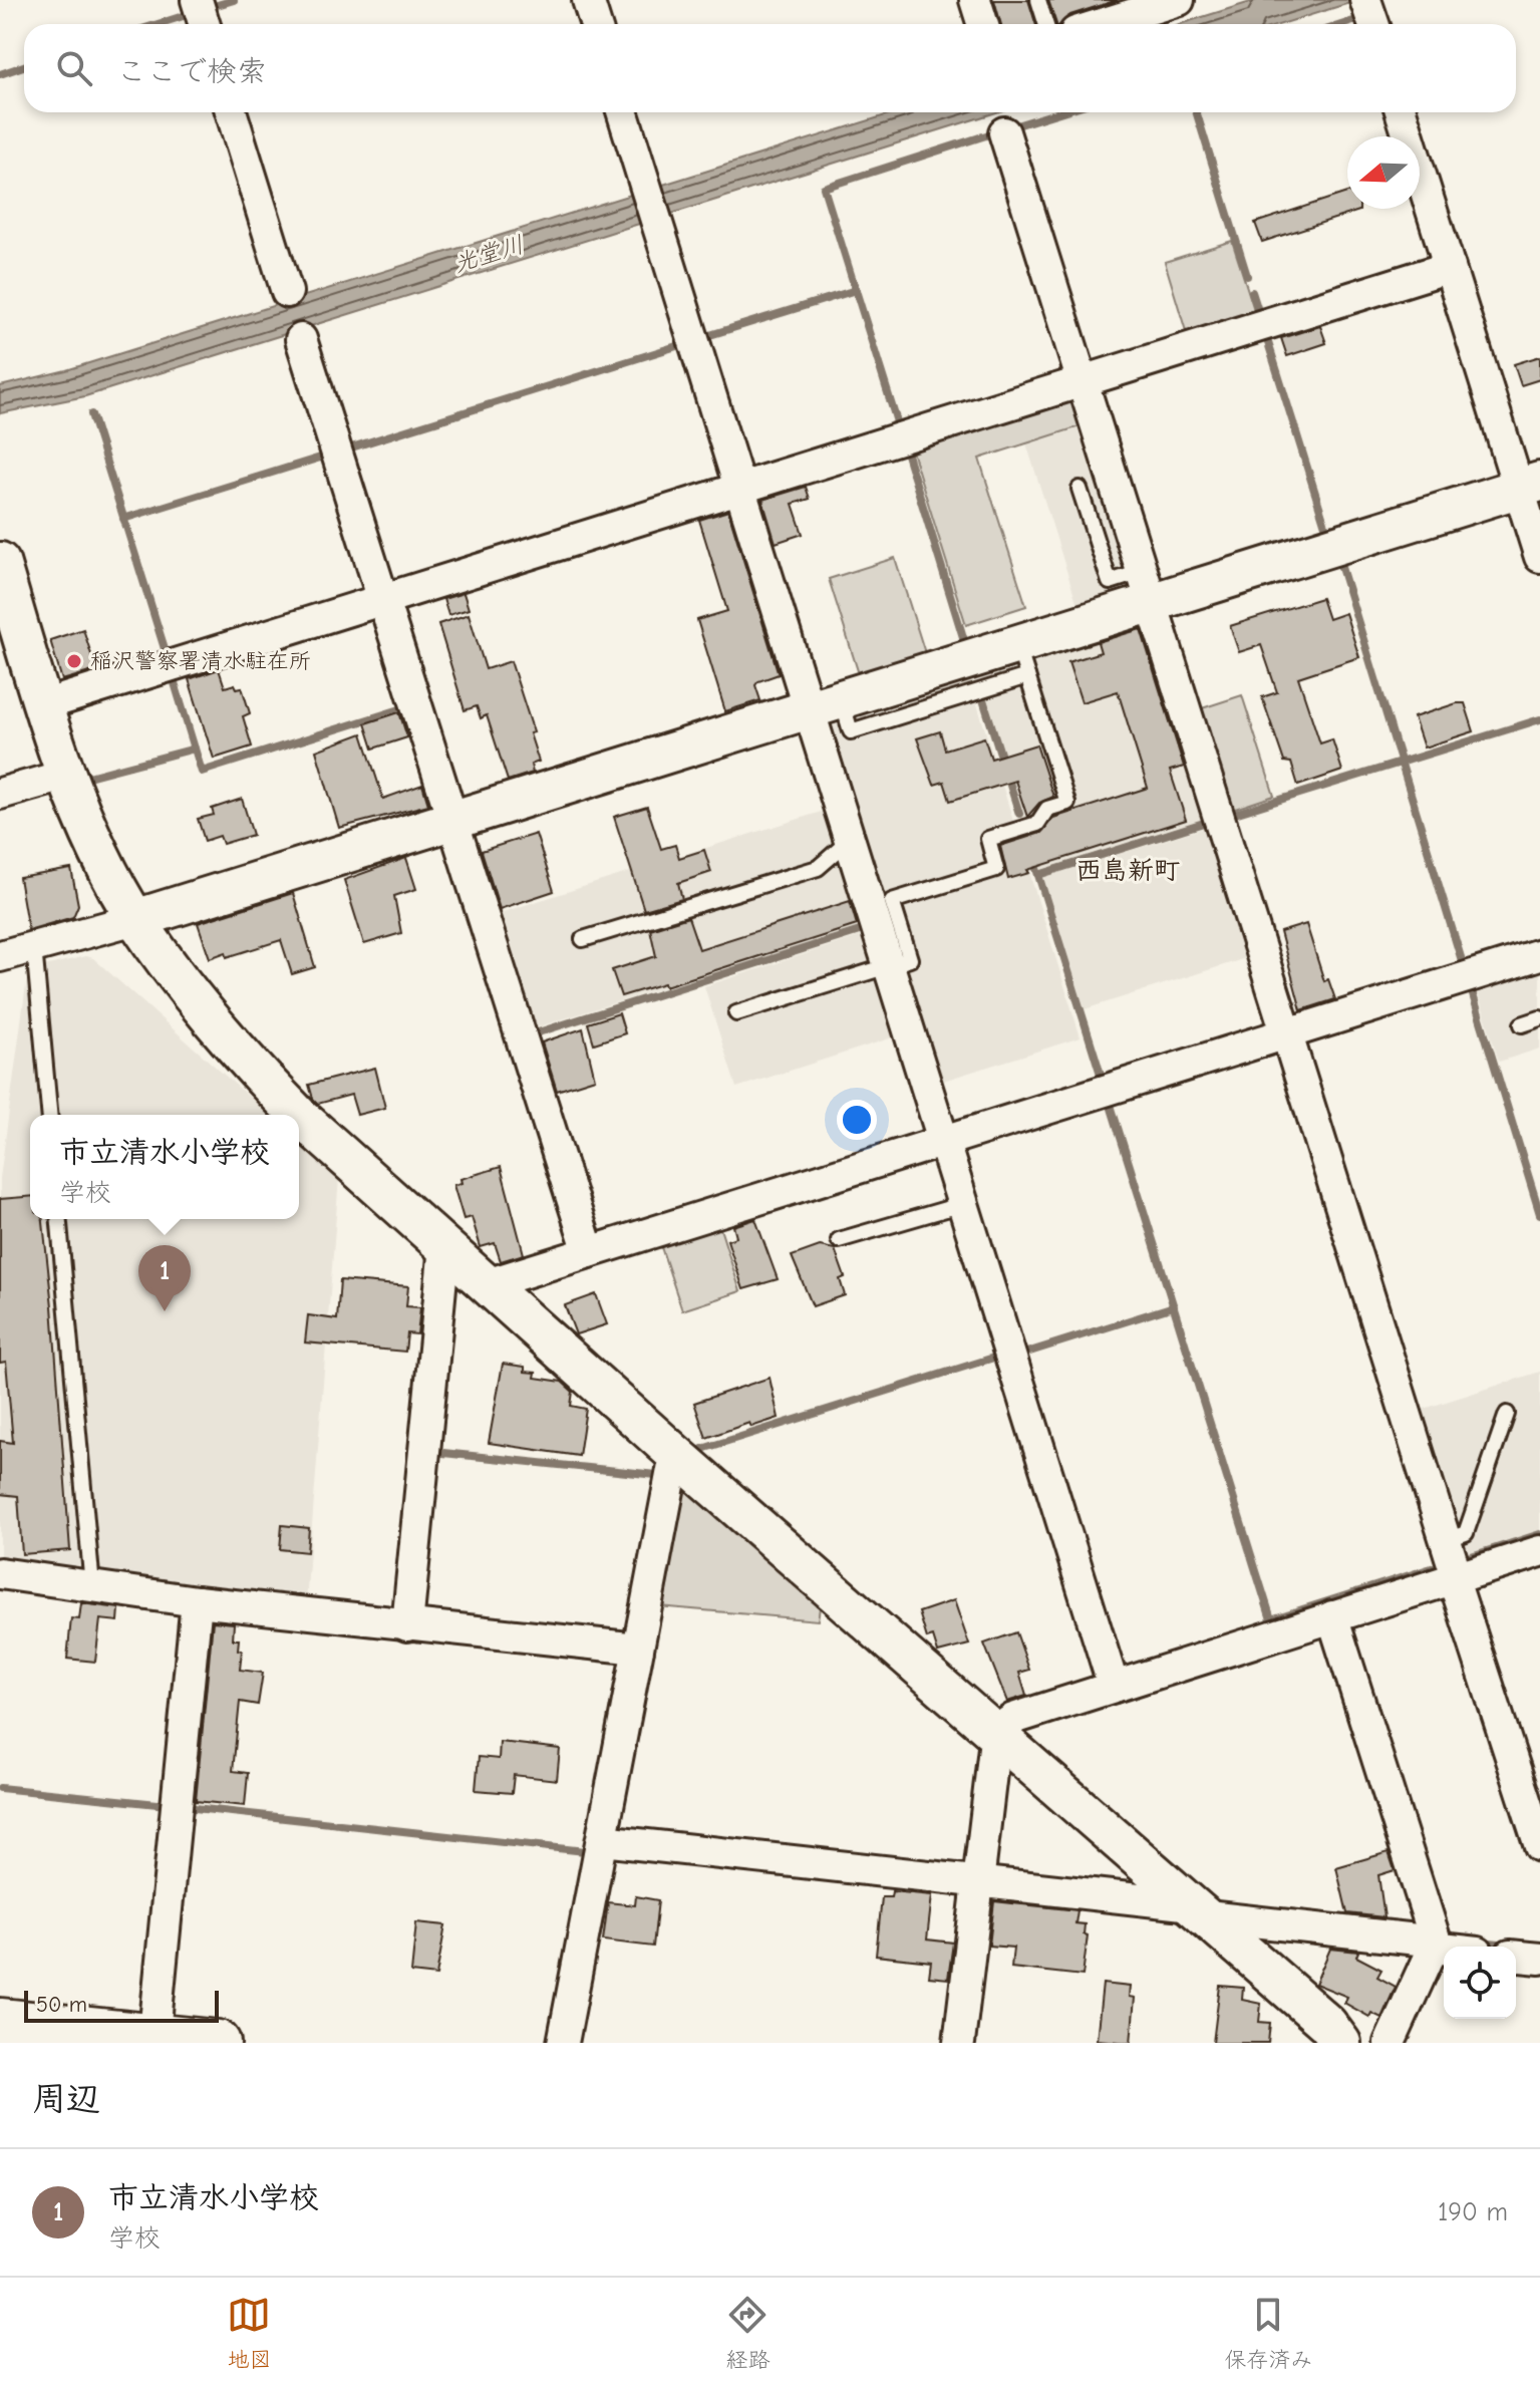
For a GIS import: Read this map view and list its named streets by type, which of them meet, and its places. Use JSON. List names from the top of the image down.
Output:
{
  "districts": ["西島新町"],
  "water": ["光堂川"],
  "places": ["稲沢警察署清水駐在所"],
  "scale_bar": "50 m",
  "north": "left",
  "page": {
    "search": "ここで検索",
    "popup": ["市立清水小学校", "学校"],
    "pins": "1",
    "scale": "50 m",
    "heading": "周辺",
    "list": [
      {
        "mark": "1",
        "name": "市立清水小学校",
        "note": "学校",
        "value": "190 m"
      }
    ],
    "nav": ["地図", "経路", "保存済み"]
  }
}
